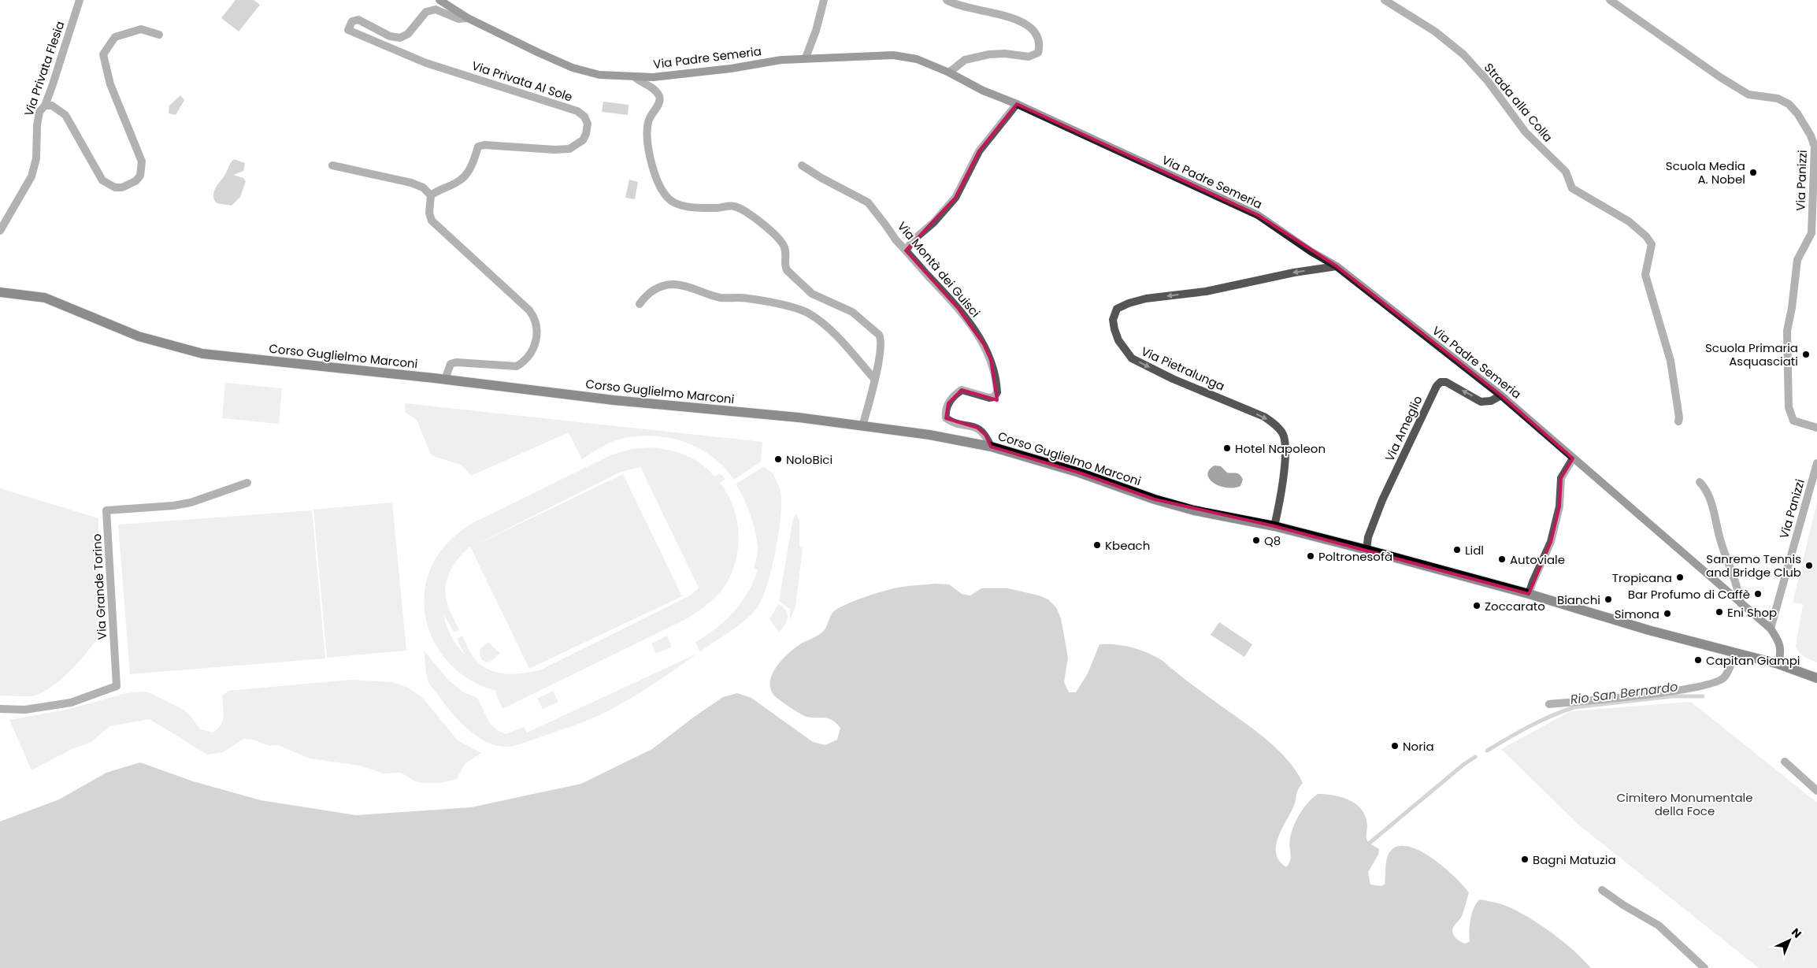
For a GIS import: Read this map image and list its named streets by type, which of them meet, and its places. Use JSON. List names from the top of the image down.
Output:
{
  "streets": {
    "main road": ["Via Padre Semeria", "Corso Guglielmo Marconi"],
    "street": [
      "Via Privata Flesia",
      "Via Privata Al Sole",
      "Strada alla Colla",
      "Via Panizzi",
      "Via Montà dei Guisci",
      "Via Pietralunga",
      "Via Ameglio",
      "Via Grande Torino"
    ]
  },
  "crossings": [
    ["Via Padre Semeria", "Via Privata Al Sole"],
    ["Via Padre Semeria", "Via Panizzi"],
    ["Via Padre Semeria", "Via Pietralunga"],
    ["Via Padre Semeria", "Via Ameglio"],
    ["Via Montà dei Guisci", "Corso Guglielmo Marconi"],
    ["Corso Guglielmo Marconi", "Via Pietralunga"],
    ["Corso Guglielmo Marconi", "Via Ameglio"]
  ],
  "one_way": ["Via Ameglio"],
  "water": ["Rio San Bernardo"],
  "parks": ["Cimitero Monumentale della Foce"],
  "places": [
    "Scuola Media A. Nobel",
    "Scuola Primaria Asquasciati",
    "Hotel Napoleon",
    "NoloBici",
    "Q8",
    "Kbeach",
    "Lidl",
    "Poltronesofà",
    "Autoviale",
    "Sanremo Tennis and Bridge Club",
    "Tropicana",
    "Bar Profumo di Caffè",
    "Bianchi",
    "Zoccarato",
    "Eni Shop",
    "Simona",
    "Capitan Giampi",
    "Noria",
    "Bagni Matuzia"
  ],
  "north": "top right"
}
